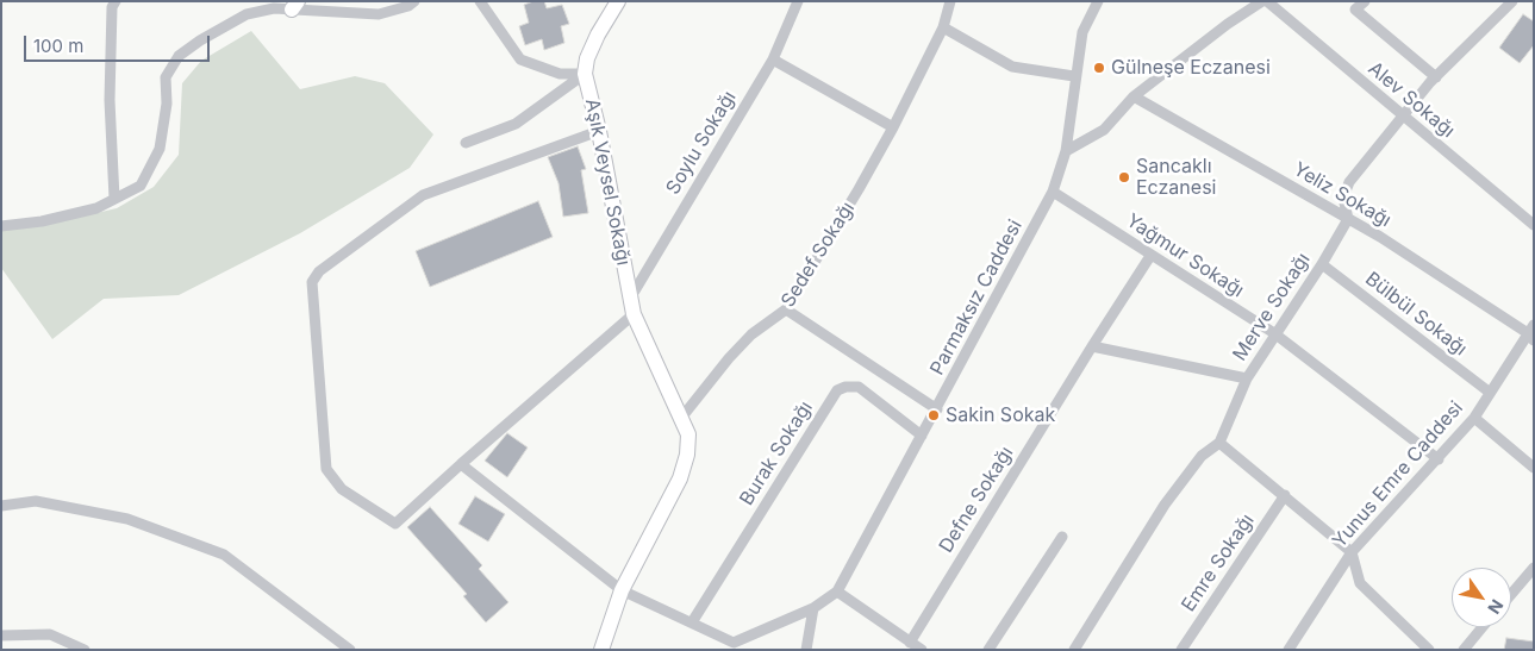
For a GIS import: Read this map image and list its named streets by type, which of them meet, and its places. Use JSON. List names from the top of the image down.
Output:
{
  "streets": {
    "street": [
      "Alev Sokağı",
      "Soylu Sokağı",
      "Aşık Veysel Sokağı",
      "Yeliz Sokağı",
      "Sedef Sokağı",
      "Yağmur Sokağı",
      "Parmaksız Caddesi",
      "Merve Sokağı",
      "Bülbül Sokağı",
      "Burak Sokağı",
      "Yunus Emre Caddesi",
      "Defne Sokağı",
      "Emre Sokağı"
    ]
  },
  "crossings": [
    ["Soylu Sokağı", "Aşık Veysel Sokağı"],
    ["Aşık Veysel Sokağı", "Sedef Sokağı"],
    ["Yeliz Sokağı", "Merve Sokağı"],
    ["Yeliz Sokağı", "Yunus Emre Caddesi"],
    ["Yağmur Sokağı", "Parmaksız Caddesi"],
    ["Yağmur Sokağı", "Merve Sokağı"],
    ["Yağmur Sokağı", "Yunus Emre Caddesi"],
    ["Yağmur Sokağı", "Defne Sokağı"],
    ["Parmaksız Caddesi", "Burak Sokağı"],
    ["Merve Sokağı", "Bülbül Sokağı"],
    ["Bülbül Sokağı", "Yunus Emre Caddesi"]
  ],
  "places": ["Gülneşe Eczanesi", "Sancaklı Eczanesi", "Sakin Sokak"],
  "scale_bar": "100 m",
  "north": "bottom right"
}
